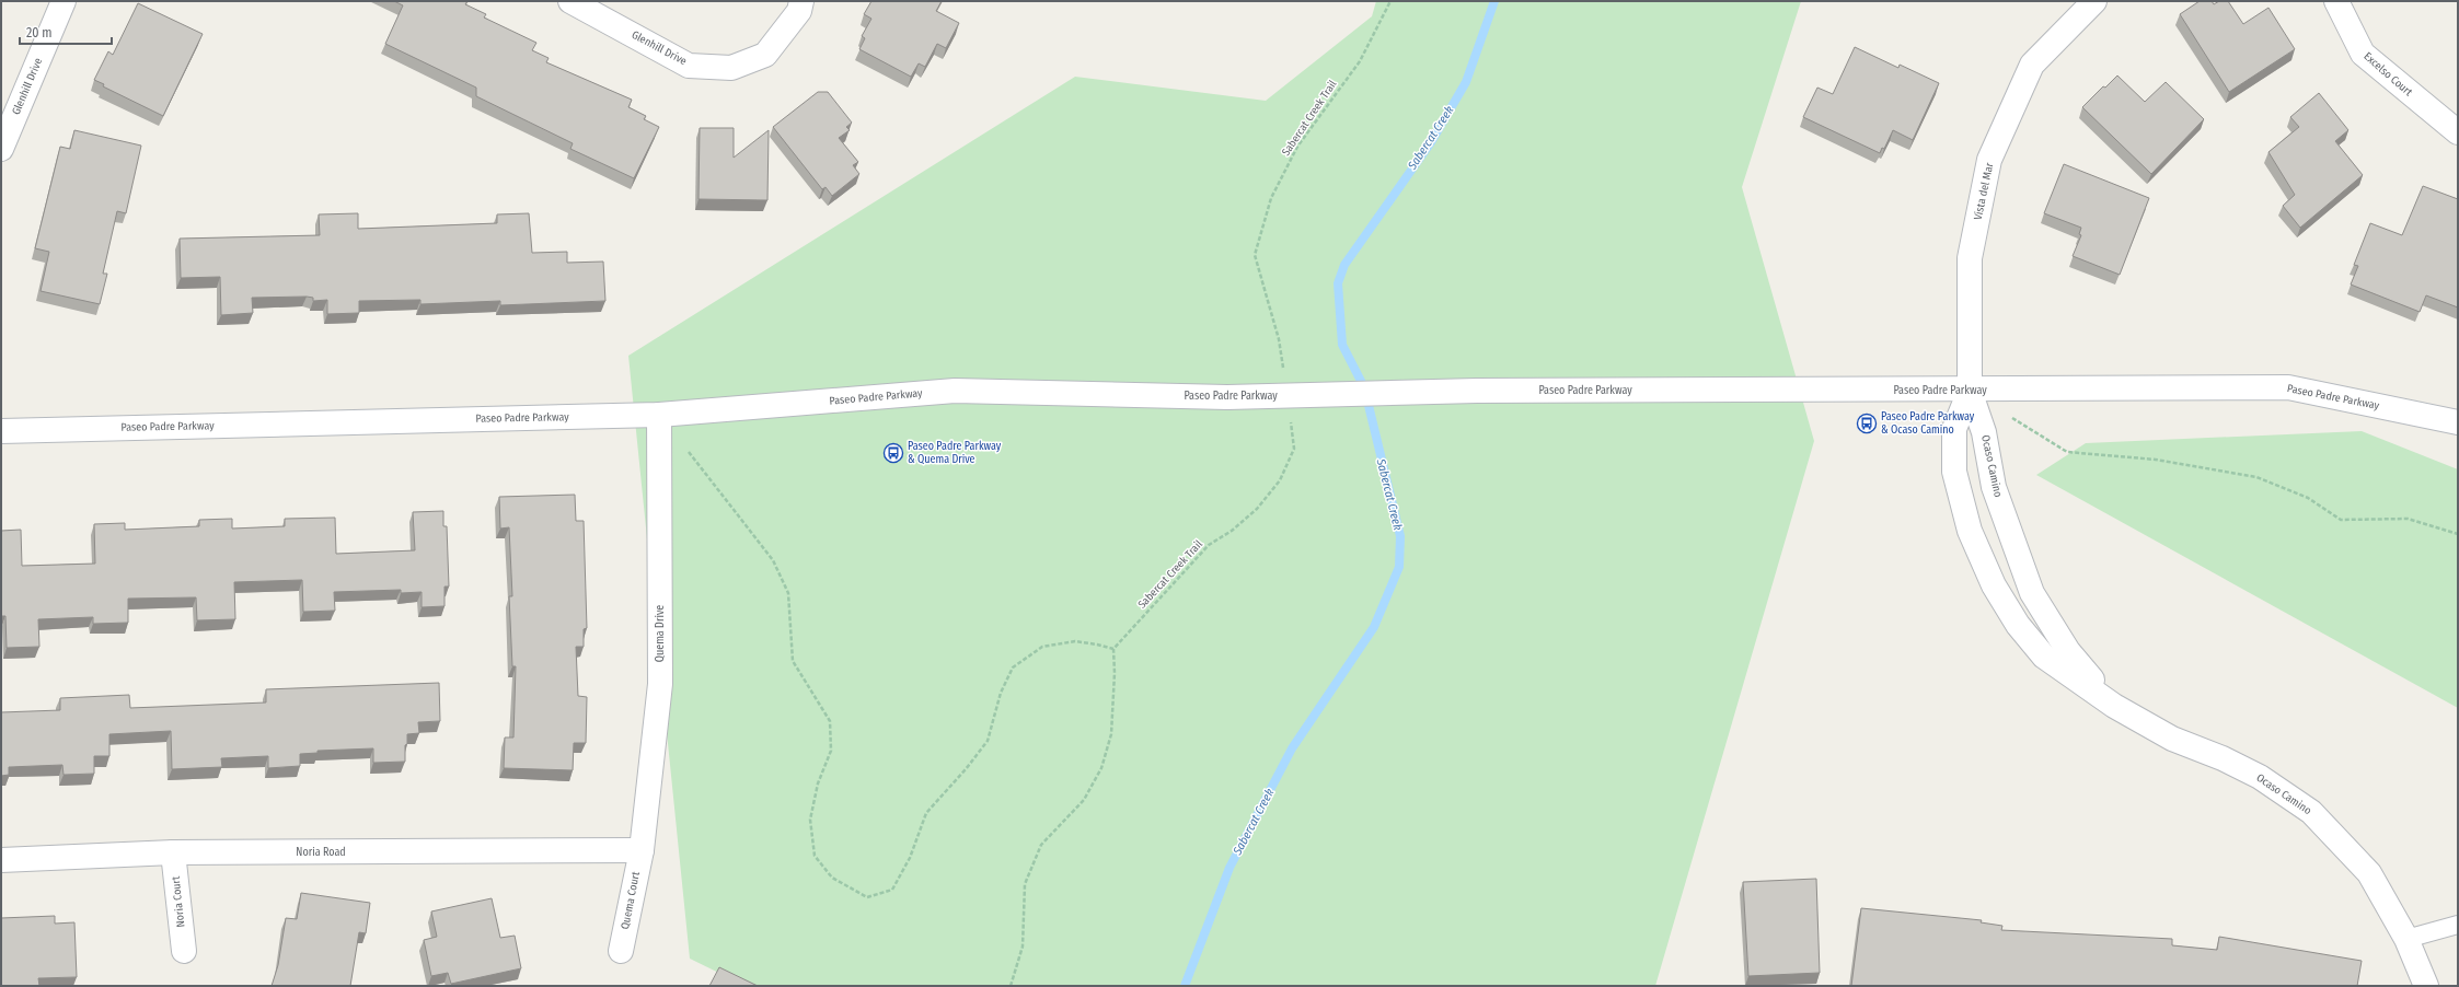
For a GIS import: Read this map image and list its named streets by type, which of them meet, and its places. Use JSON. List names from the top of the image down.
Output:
{
  "streets": {
    "street": [
      "Glenhill Drive",
      "Excelso Court",
      "Vista del Mar",
      "Paseo Padre Parkway",
      "Ocaso Camino",
      "Quema Drive",
      "Noria Road",
      "Quema Court",
      "Noria Court"
    ],
    "path": ["Sabercat Creek Trail"]
  },
  "crossings": [
    ["Vista del Mar", "Paseo Padre Parkway"],
    ["Vista del Mar", "Ocaso Camino"],
    ["Paseo Padre Parkway", "Ocaso Camino"],
    ["Paseo Padre Parkway", "Quema Drive"],
    ["Quema Drive", "Noria Road"],
    ["Quema Drive", "Quema Court"],
    ["Noria Road", "Quema Court"],
    ["Noria Road", "Noria Court"]
  ],
  "water": ["Sabercat Creek"],
  "places": {
    "bus stop": ["Paseo Padre Parkway & Ocaso Camino", "Paseo Padre Parkway & Quema Drive"]
  },
  "scale_bar": "20 m"
}
